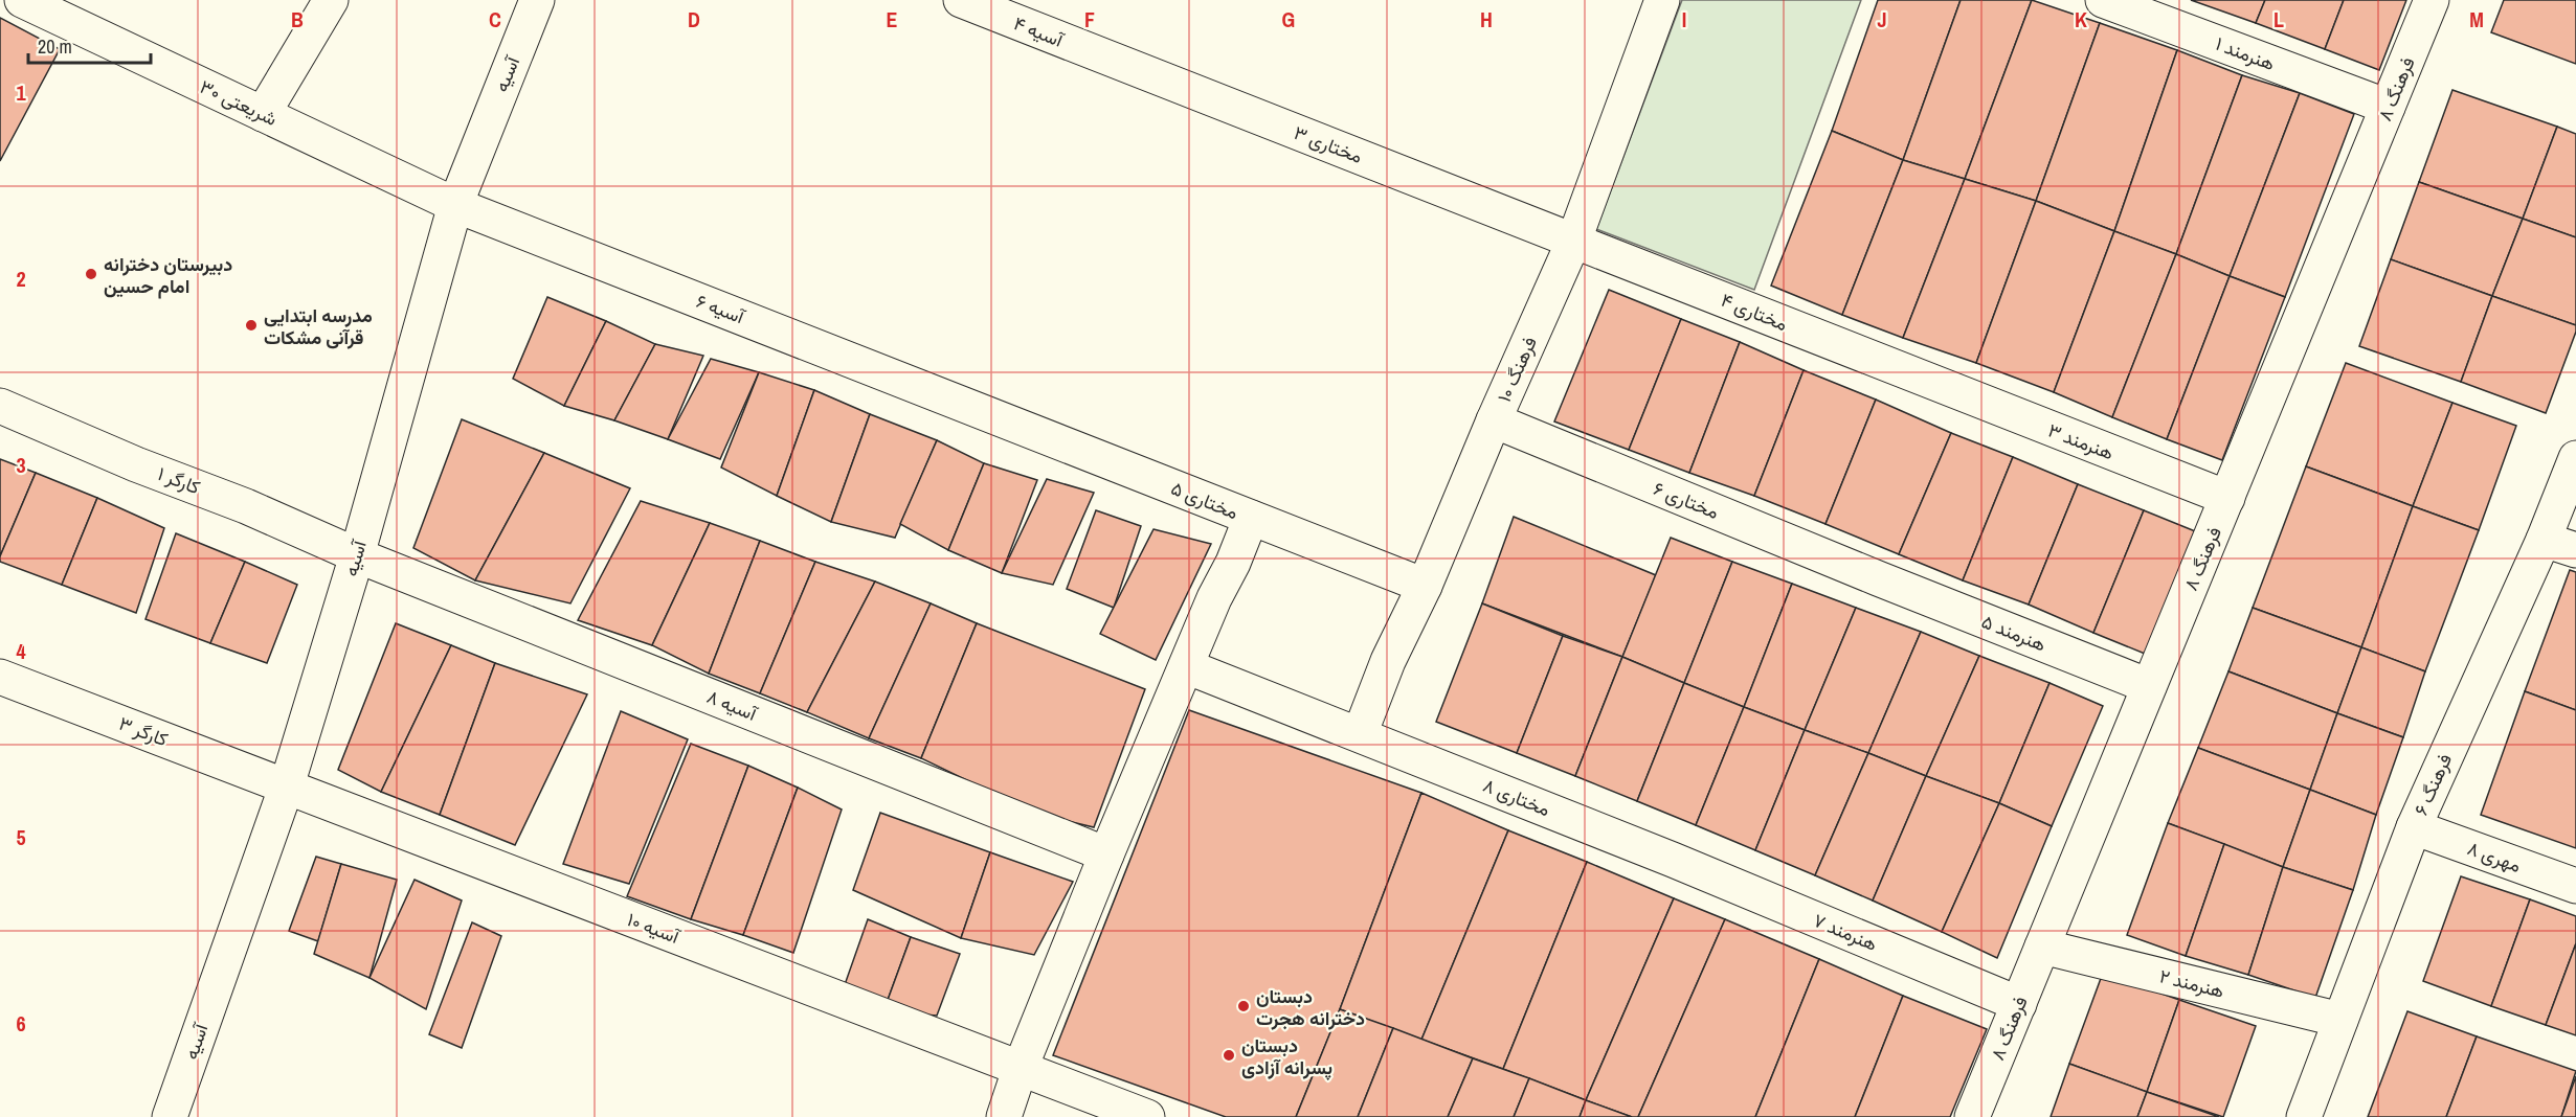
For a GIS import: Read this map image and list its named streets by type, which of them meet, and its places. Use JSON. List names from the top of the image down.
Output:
{
  "streets": {
    "street": [
      "آسیه ۴",
      "هنرمند ۱",
      "آسیه",
      "فرهنگ ۸",
      "شریعتی ۳۰",
      "مختاری ۳",
      "آسیه ۶",
      "مختاری ۴",
      "فرهنگ ۱۰",
      "هنرمند ۳",
      "کارگر ۱",
      "مختاری ۵",
      "مختاری ۶",
      "هنرمند ۵",
      "آسیه ۸",
      "کارگر ۳",
      "فرهنگ ۶",
      "مختاری ۸",
      "مهری ۸",
      "آسیه ۱۰",
      "هنرمند ۷",
      "هنرمند ۲"
    ]
  },
  "crossings": [
    ["آسیه ۴", "مختاری ۳"],
    ["هنرمند ۱", "فرهنگ ۸"],
    ["آسیه", "شریعتی ۳۰"],
    ["آسیه", "آسیه ۶"],
    ["آسیه", "کارگر ۱"],
    ["آسیه", "آسیه ۸"],
    ["آسیه", "کارگر ۳"],
    ["آسیه", "آسیه ۱۰"],
    ["فرهنگ ۸", "هنرمند ۳"],
    ["فرهنگ ۸", "هنرمند ۵"],
    ["فرهنگ ۸", "هنرمند ۷"],
    ["فرهنگ ۸", "هنرمند ۲"],
    ["شریعتی ۳۰", "آسیه ۶"],
    ["مختاری ۳", "مختاری ۴"],
    ["مختاری ۳", "فرهنگ ۱۰"],
    ["آسیه ۶", "مختاری ۵"],
    ["مختاری ۴", "فرهنگ ۱۰"],
    ["مختاری ۴", "هنرمند ۳"],
    ["فرهنگ ۱۰", "مختاری ۵"],
    ["فرهنگ ۱۰", "مختاری ۶"],
    ["فرهنگ ۱۰", "مختاری ۸"],
    ["کارگر ۱", "آسیه ۸"],
    ["مختاری ۶", "هنرمند ۵"],
    ["کارگر ۳", "آسیه ۱۰"],
    ["فرهنگ ۶", "مهری ۸"],
    ["فرهنگ ۶", "هنرمند ۲"],
    ["مختاری ۸", "هنرمند ۷"]
  ],
  "places": [
    "دبیرستان دخترانه امام حسین",
    "مدرسه ابتدایی قرآنی مشکات",
    "دبستان دخترانه هجرت",
    "دبستان پسرانه آزادی"
  ],
  "scale_bar": "20 m",
  "grid": {
    "columns": [
      "B",
      "C",
      "D",
      "E",
      "F",
      "G",
      "H",
      "I",
      "J",
      "K",
      "L",
      "M"
    ],
    "rows": [
      "1",
      "2",
      "3",
      "4",
      "5",
      "6"
    ]
  }
}
